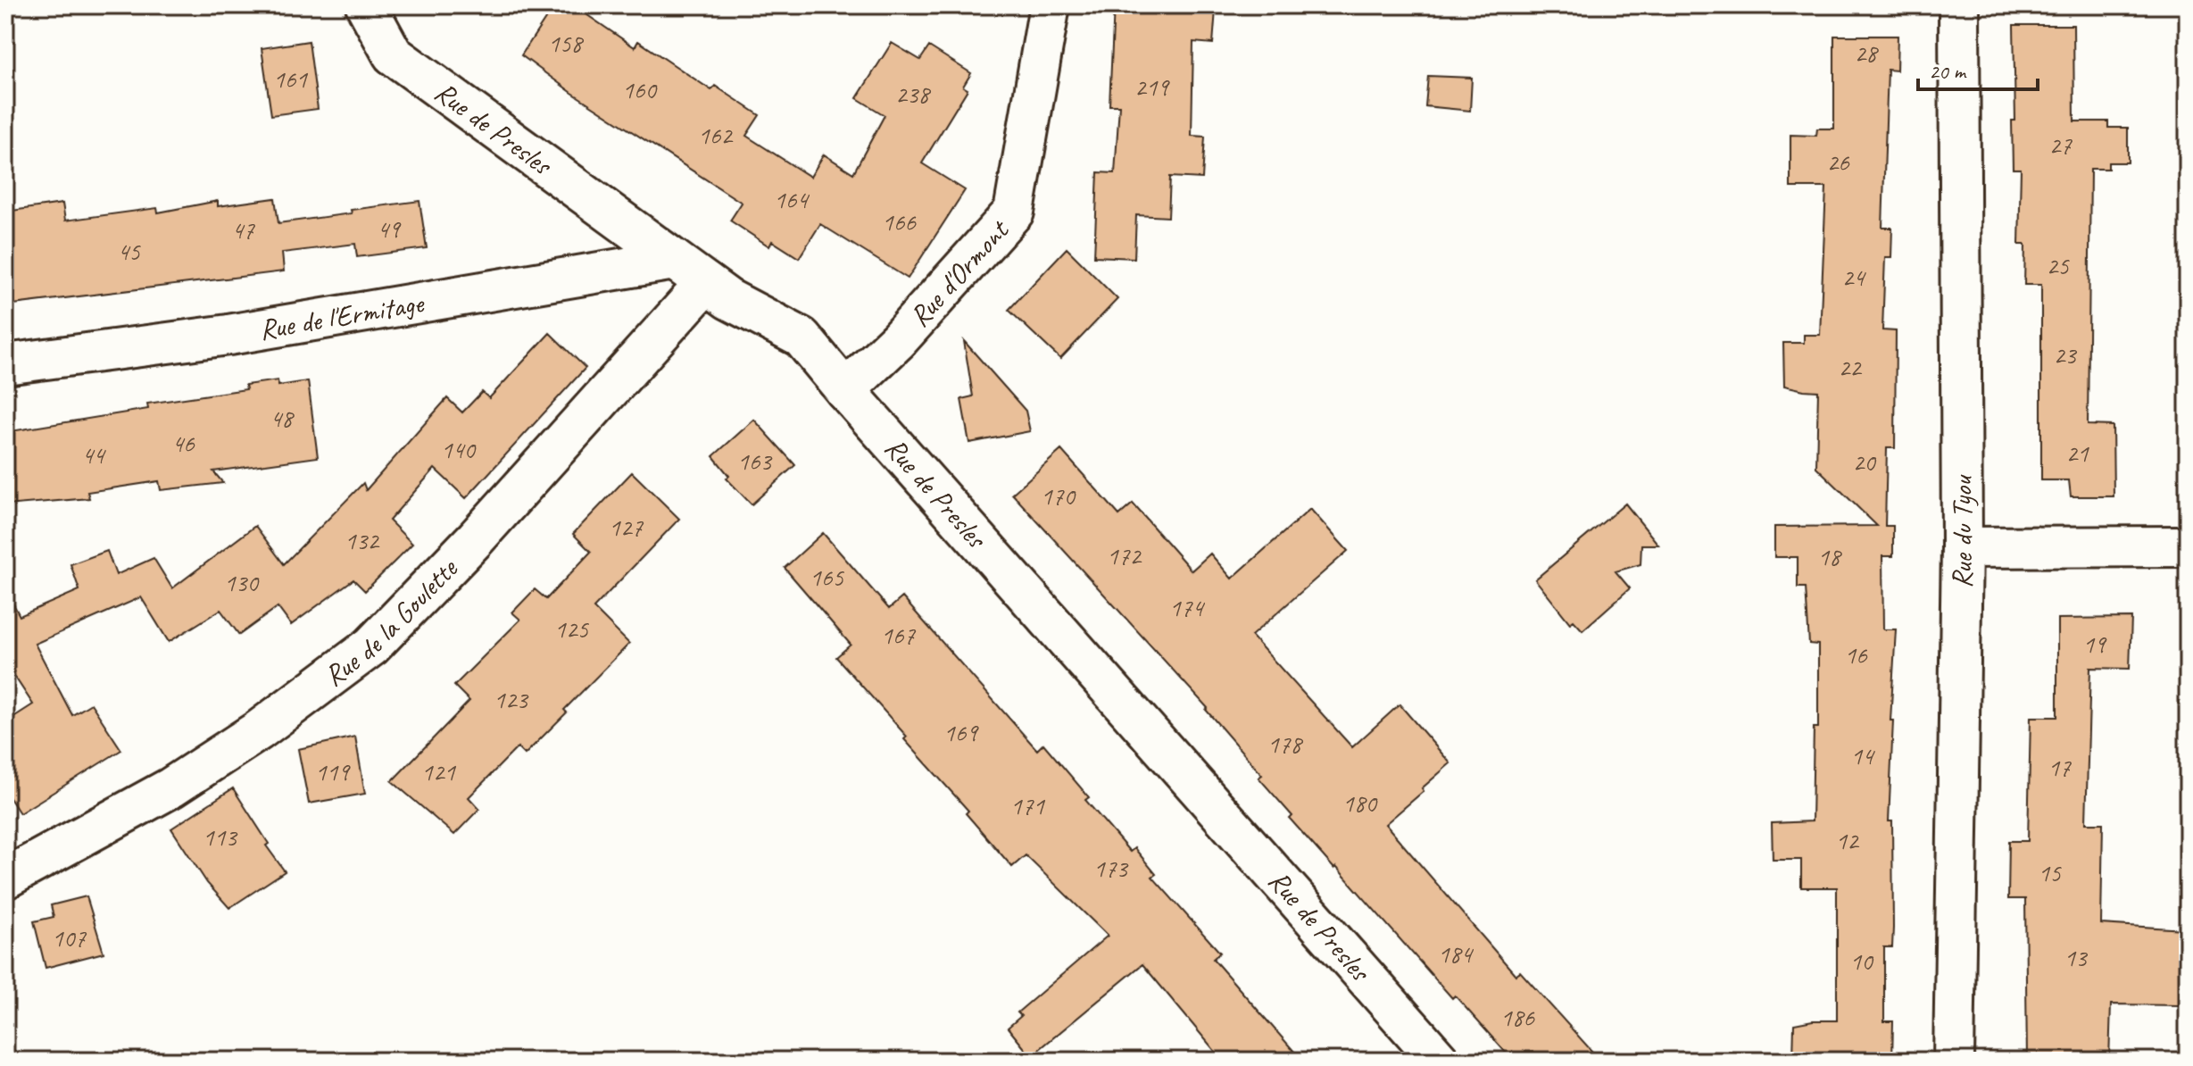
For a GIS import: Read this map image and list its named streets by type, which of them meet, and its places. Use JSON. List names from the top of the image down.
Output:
{
  "streets": {
    "street": [
      "Rue de Presles",
      "Rue d'Ormont",
      "Rue de l'Ermitage",
      "Rue du Tyou",
      "Rue de la Goulette"
    ]
  },
  "crossings": [
    ["Rue de Presles", "Rue d'Ormont"],
    ["Rue de Presles", "Rue de l'Ermitage"],
    ["Rue de Presles", "Rue de la Goulette"]
  ],
  "house_numbers": [
    "158",
    "28",
    "161",
    "219",
    "160",
    "238",
    "162",
    "27",
    "26",
    "164",
    "166",
    "49",
    "47",
    "45",
    "25",
    "24",
    "23",
    "22",
    "48",
    "46",
    "140",
    "21",
    "44",
    "163",
    "20",
    "170",
    "127",
    "132",
    "172",
    "18",
    "165",
    "130",
    "174",
    "125",
    "167",
    "19",
    "16",
    "123",
    "169",
    "178",
    "14",
    "17",
    "119",
    "121",
    "180",
    "171",
    "113",
    "12",
    "173",
    "15",
    "107",
    "184",
    "13",
    "10",
    "186"
  ],
  "scale_bar": "20 m"
}
